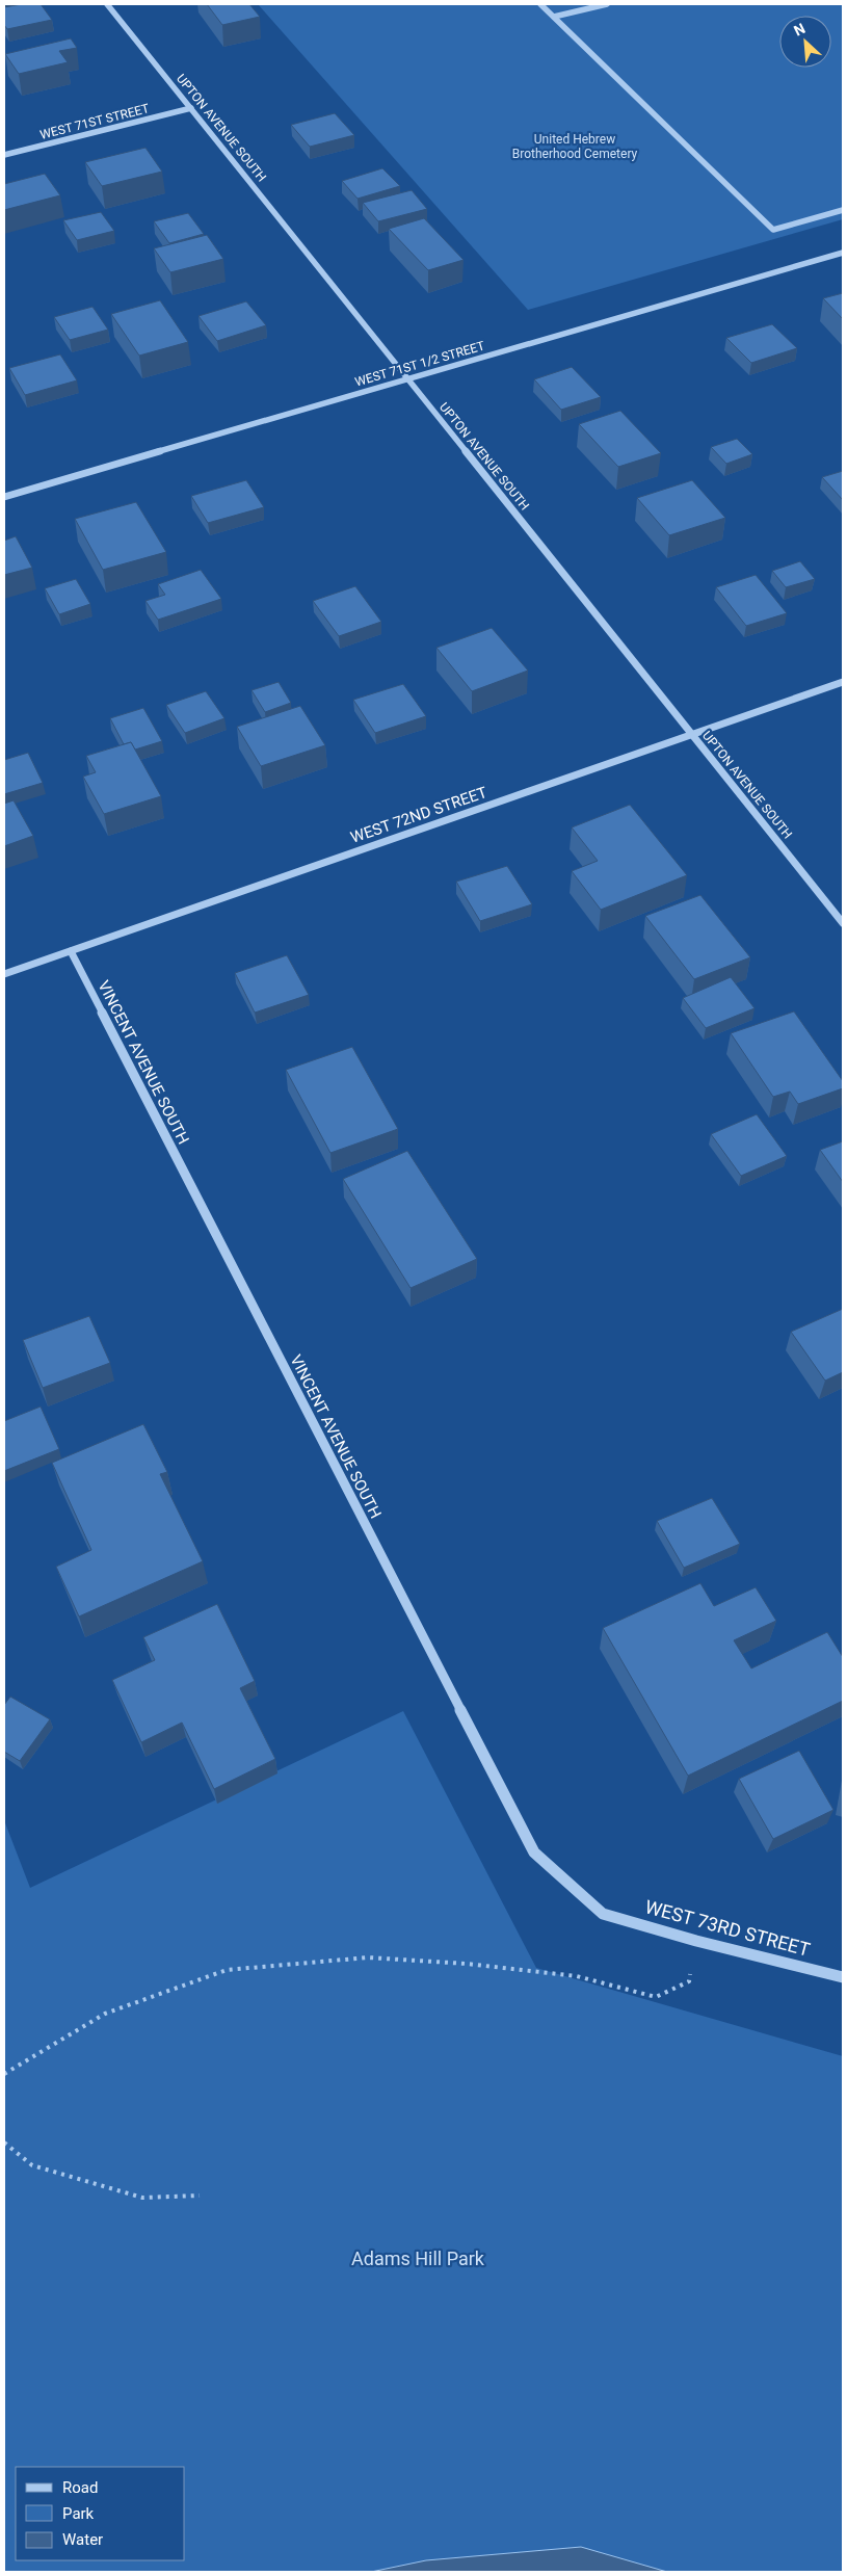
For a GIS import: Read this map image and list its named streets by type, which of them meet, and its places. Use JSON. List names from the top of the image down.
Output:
{
  "streets": {
    "street": [
      "WEST 71ST STREET",
      "UPTON AVENUE SOUTH",
      "WEST 71ST 1/2 STREET",
      "WEST 72ND STREET",
      "VINCENT AVENUE SOUTH",
      "WEST 73RD STREET"
    ]
  },
  "crossings": [
    ["WEST 71ST STREET", "UPTON AVENUE SOUTH"],
    ["UPTON AVENUE SOUTH", "WEST 71ST 1/2 STREET"],
    ["UPTON AVENUE SOUTH", "WEST 72ND STREET"],
    ["WEST 72ND STREET", "VINCENT AVENUE SOUTH"],
    ["VINCENT AVENUE SOUTH", "WEST 73RD STREET"]
  ],
  "parks": ["United Hebrew Brotherhood Cemetery", "Adams Hill Park"],
  "legend": ["Road", "Park", "Water"],
  "north": "top left"
}
